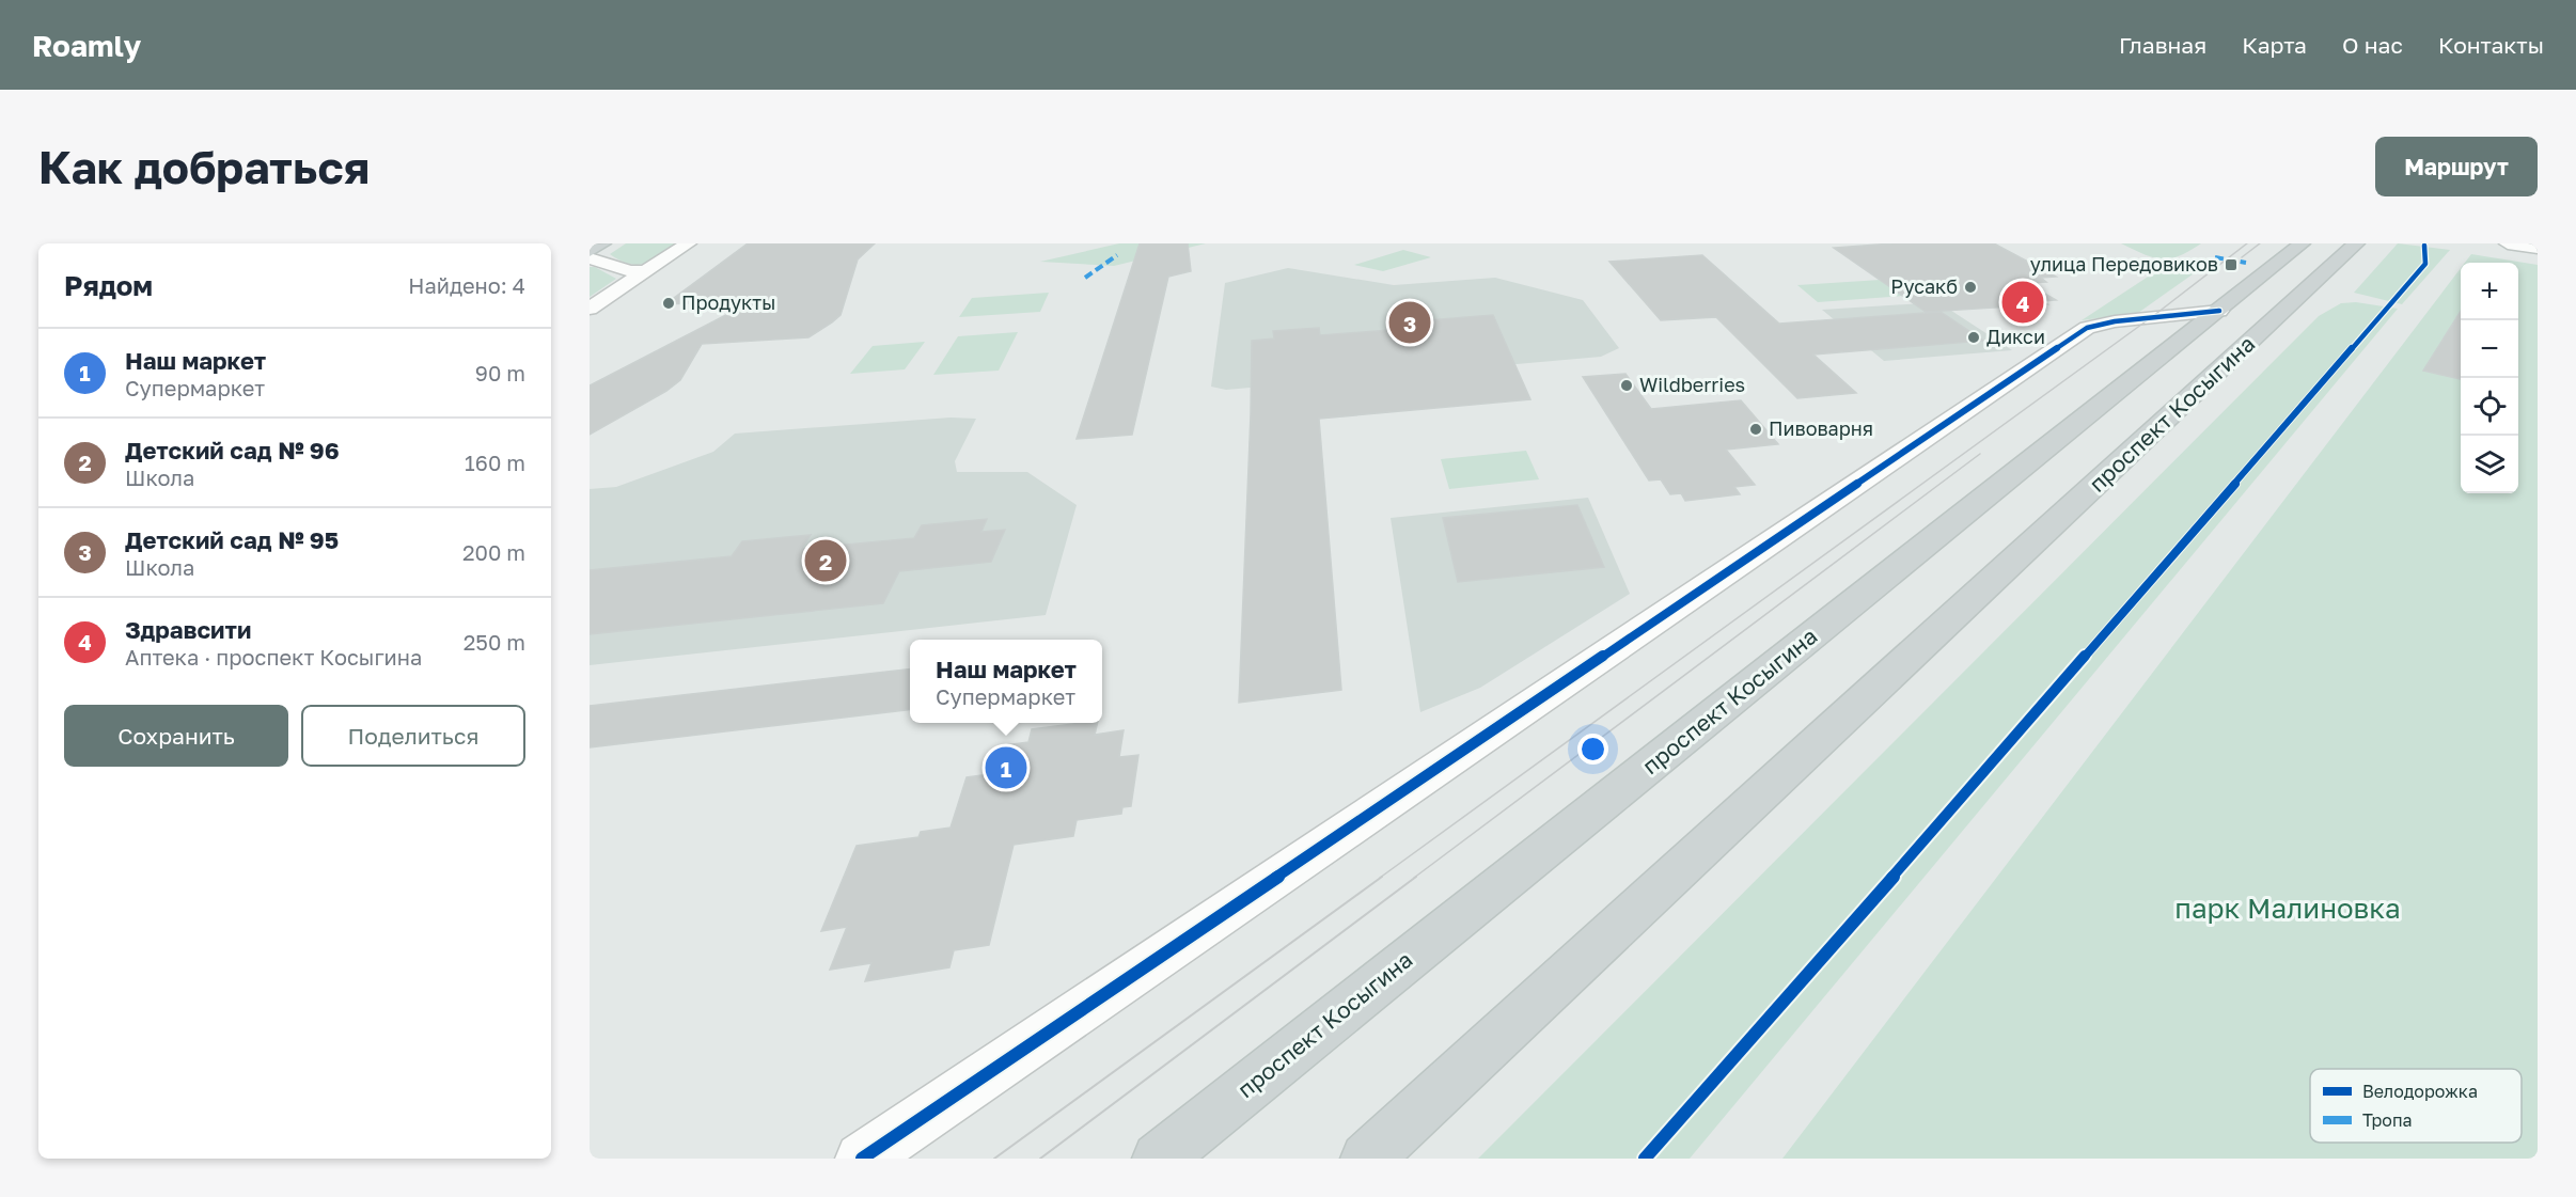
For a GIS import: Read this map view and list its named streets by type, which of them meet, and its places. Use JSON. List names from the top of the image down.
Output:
{
  "streets": {
    "main road": ["проспект Косыгина"]
  },
  "parks": ["парк Малиновка"],
  "places": {
    "transit": ["улица Передовиков"],
    "other": [
      "Русакб",
      "Продукты",
      "Дикси",
      "Wildberries",
      "Пивоварня"
    ]
  },
  "legend": ["Велодорожка", "Тропа"],
  "page": {
    "header": "Roamly",
    "nav": [
      "Главная",
      "Карта",
      "О нас",
      "Контакты"
    ],
    "buttons": [
      "Маршрут",
      ["Сохранить", "Поделиться"]
    ],
    "title": "Как добраться",
    "heading": ["Рядом", "Найдено: 4"],
    "map_buttons": ["+", "−"],
    "pins": [
      "4",
      "3",
      "2",
      "1"
    ],
    "list": [
      {
        "mark": "1",
        "name": "Наш маркет",
        "note": "Супермаркет",
        "value": "90 m"
      },
      {
        "mark": "2",
        "name": "Детский сад № 96",
        "note": "Школа",
        "value": "160 m"
      },
      {
        "mark": "3",
        "name": "Детский сад № 95",
        "note": "Школа",
        "value": "200 m"
      },
      {
        "mark": "4",
        "name": "Здравсити",
        "note": "Аптека · проспект Косыгина",
        "value": "250 m"
      }
    ],
    "popup": ["Наш маркет", "Супермаркет"]
  }
}
